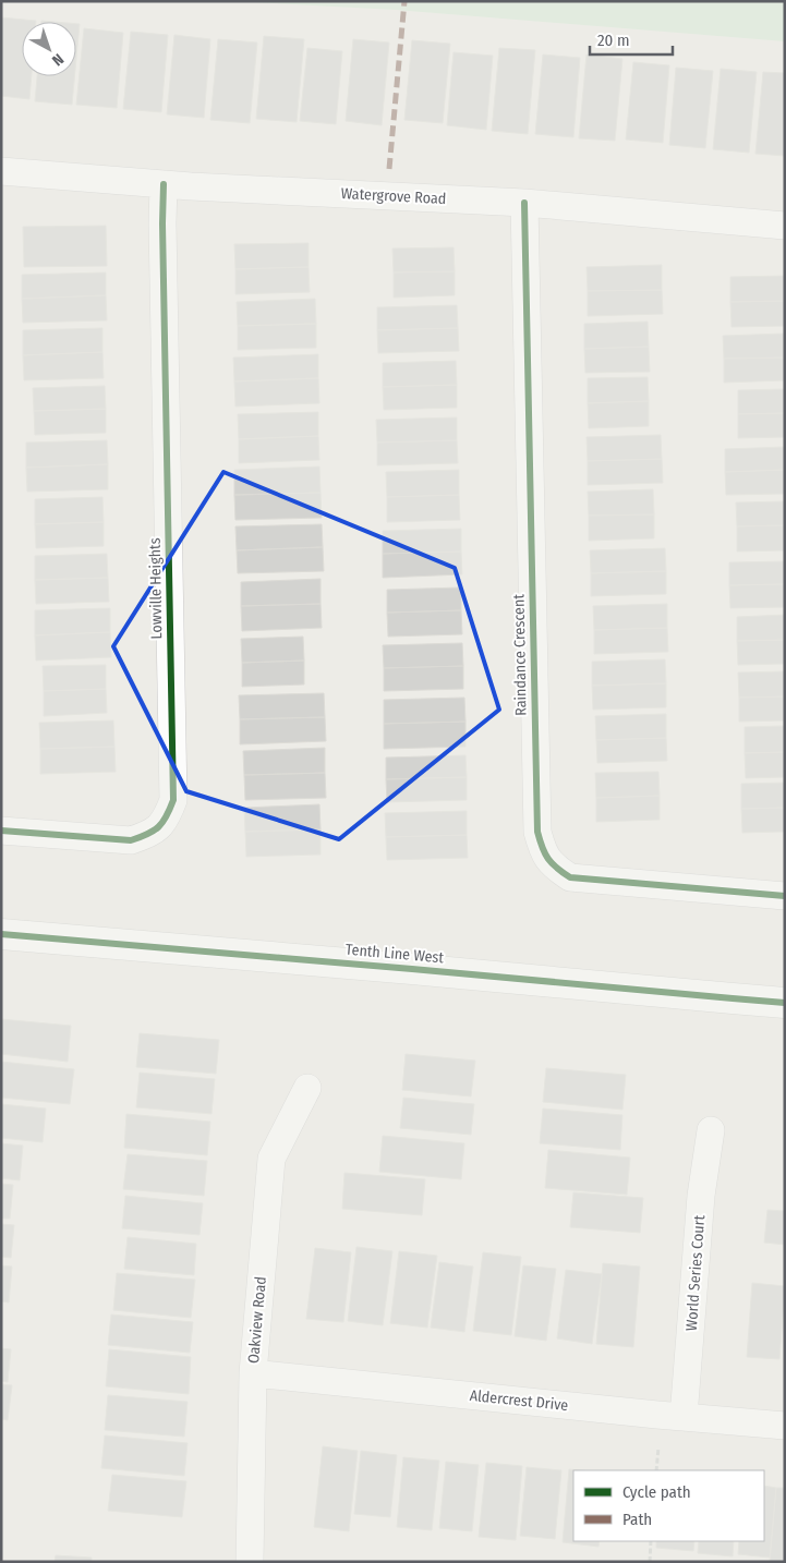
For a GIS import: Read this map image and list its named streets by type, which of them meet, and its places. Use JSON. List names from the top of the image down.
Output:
{
  "streets": {
    "street": [
      "Watergrove Road",
      "Lowville Heights",
      "Raindance Crescent",
      "Tenth Line West",
      "World Series Court",
      "Oakview Road",
      "Aldercrest Drive"
    ]
  },
  "crossings": [
    ["Watergrove Road", "Lowville Heights"],
    ["Watergrove Road", "Raindance Crescent"],
    ["World Series Court", "Aldercrest Drive"],
    ["Oakview Road", "Aldercrest Drive"]
  ],
  "legend": ["Cycle path", "Path"],
  "scale_bar": "20 m",
  "north": "bottom right"
}
